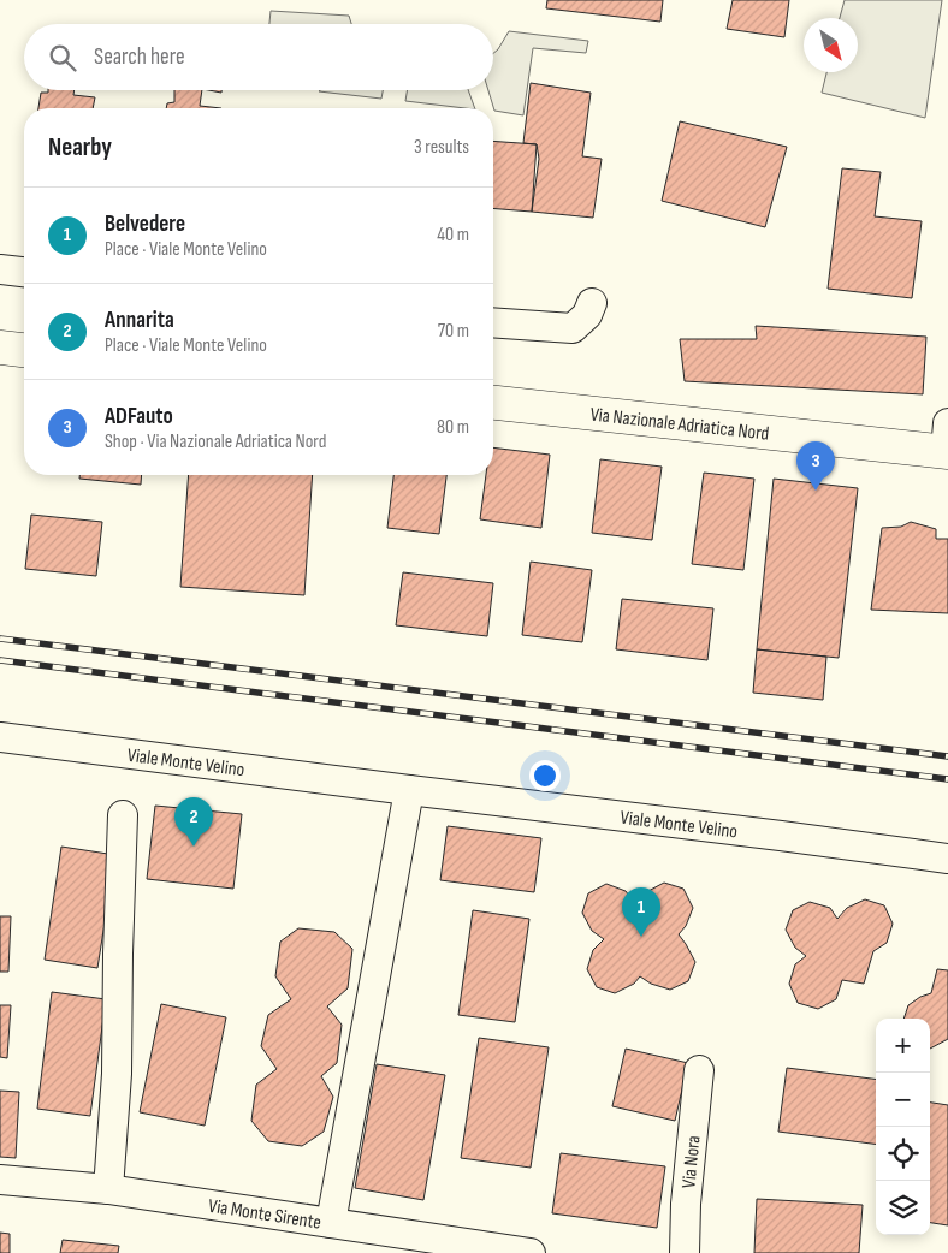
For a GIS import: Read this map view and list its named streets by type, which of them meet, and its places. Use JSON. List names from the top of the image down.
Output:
{
  "streets": {
    "main road": ["Via Nazionale Adriatica Nord"],
    "street": ["Viale Monte Velino", "Via Nora", "Via Monte Sirente"]
  },
  "north": "bottom right",
  "page": {
    "search": "Search here",
    "heading": ["Nearby", "3 results"],
    "list": [
      {
        "mark": "1",
        "name": "Belvedere",
        "note": "Place · Viale Monte Velino",
        "value": "40 m"
      },
      {
        "mark": "2",
        "name": "Annarita",
        "note": "Place · Viale Monte Velino",
        "value": "70 m"
      },
      {
        "mark": "3",
        "name": "ADFauto",
        "note": "Shop · Via Nazionale Adriatica Nord",
        "value": "80 m"
      }
    ],
    "pins": ["3", "2", "1"],
    "map_buttons": ["+", "−"]
  }
}
